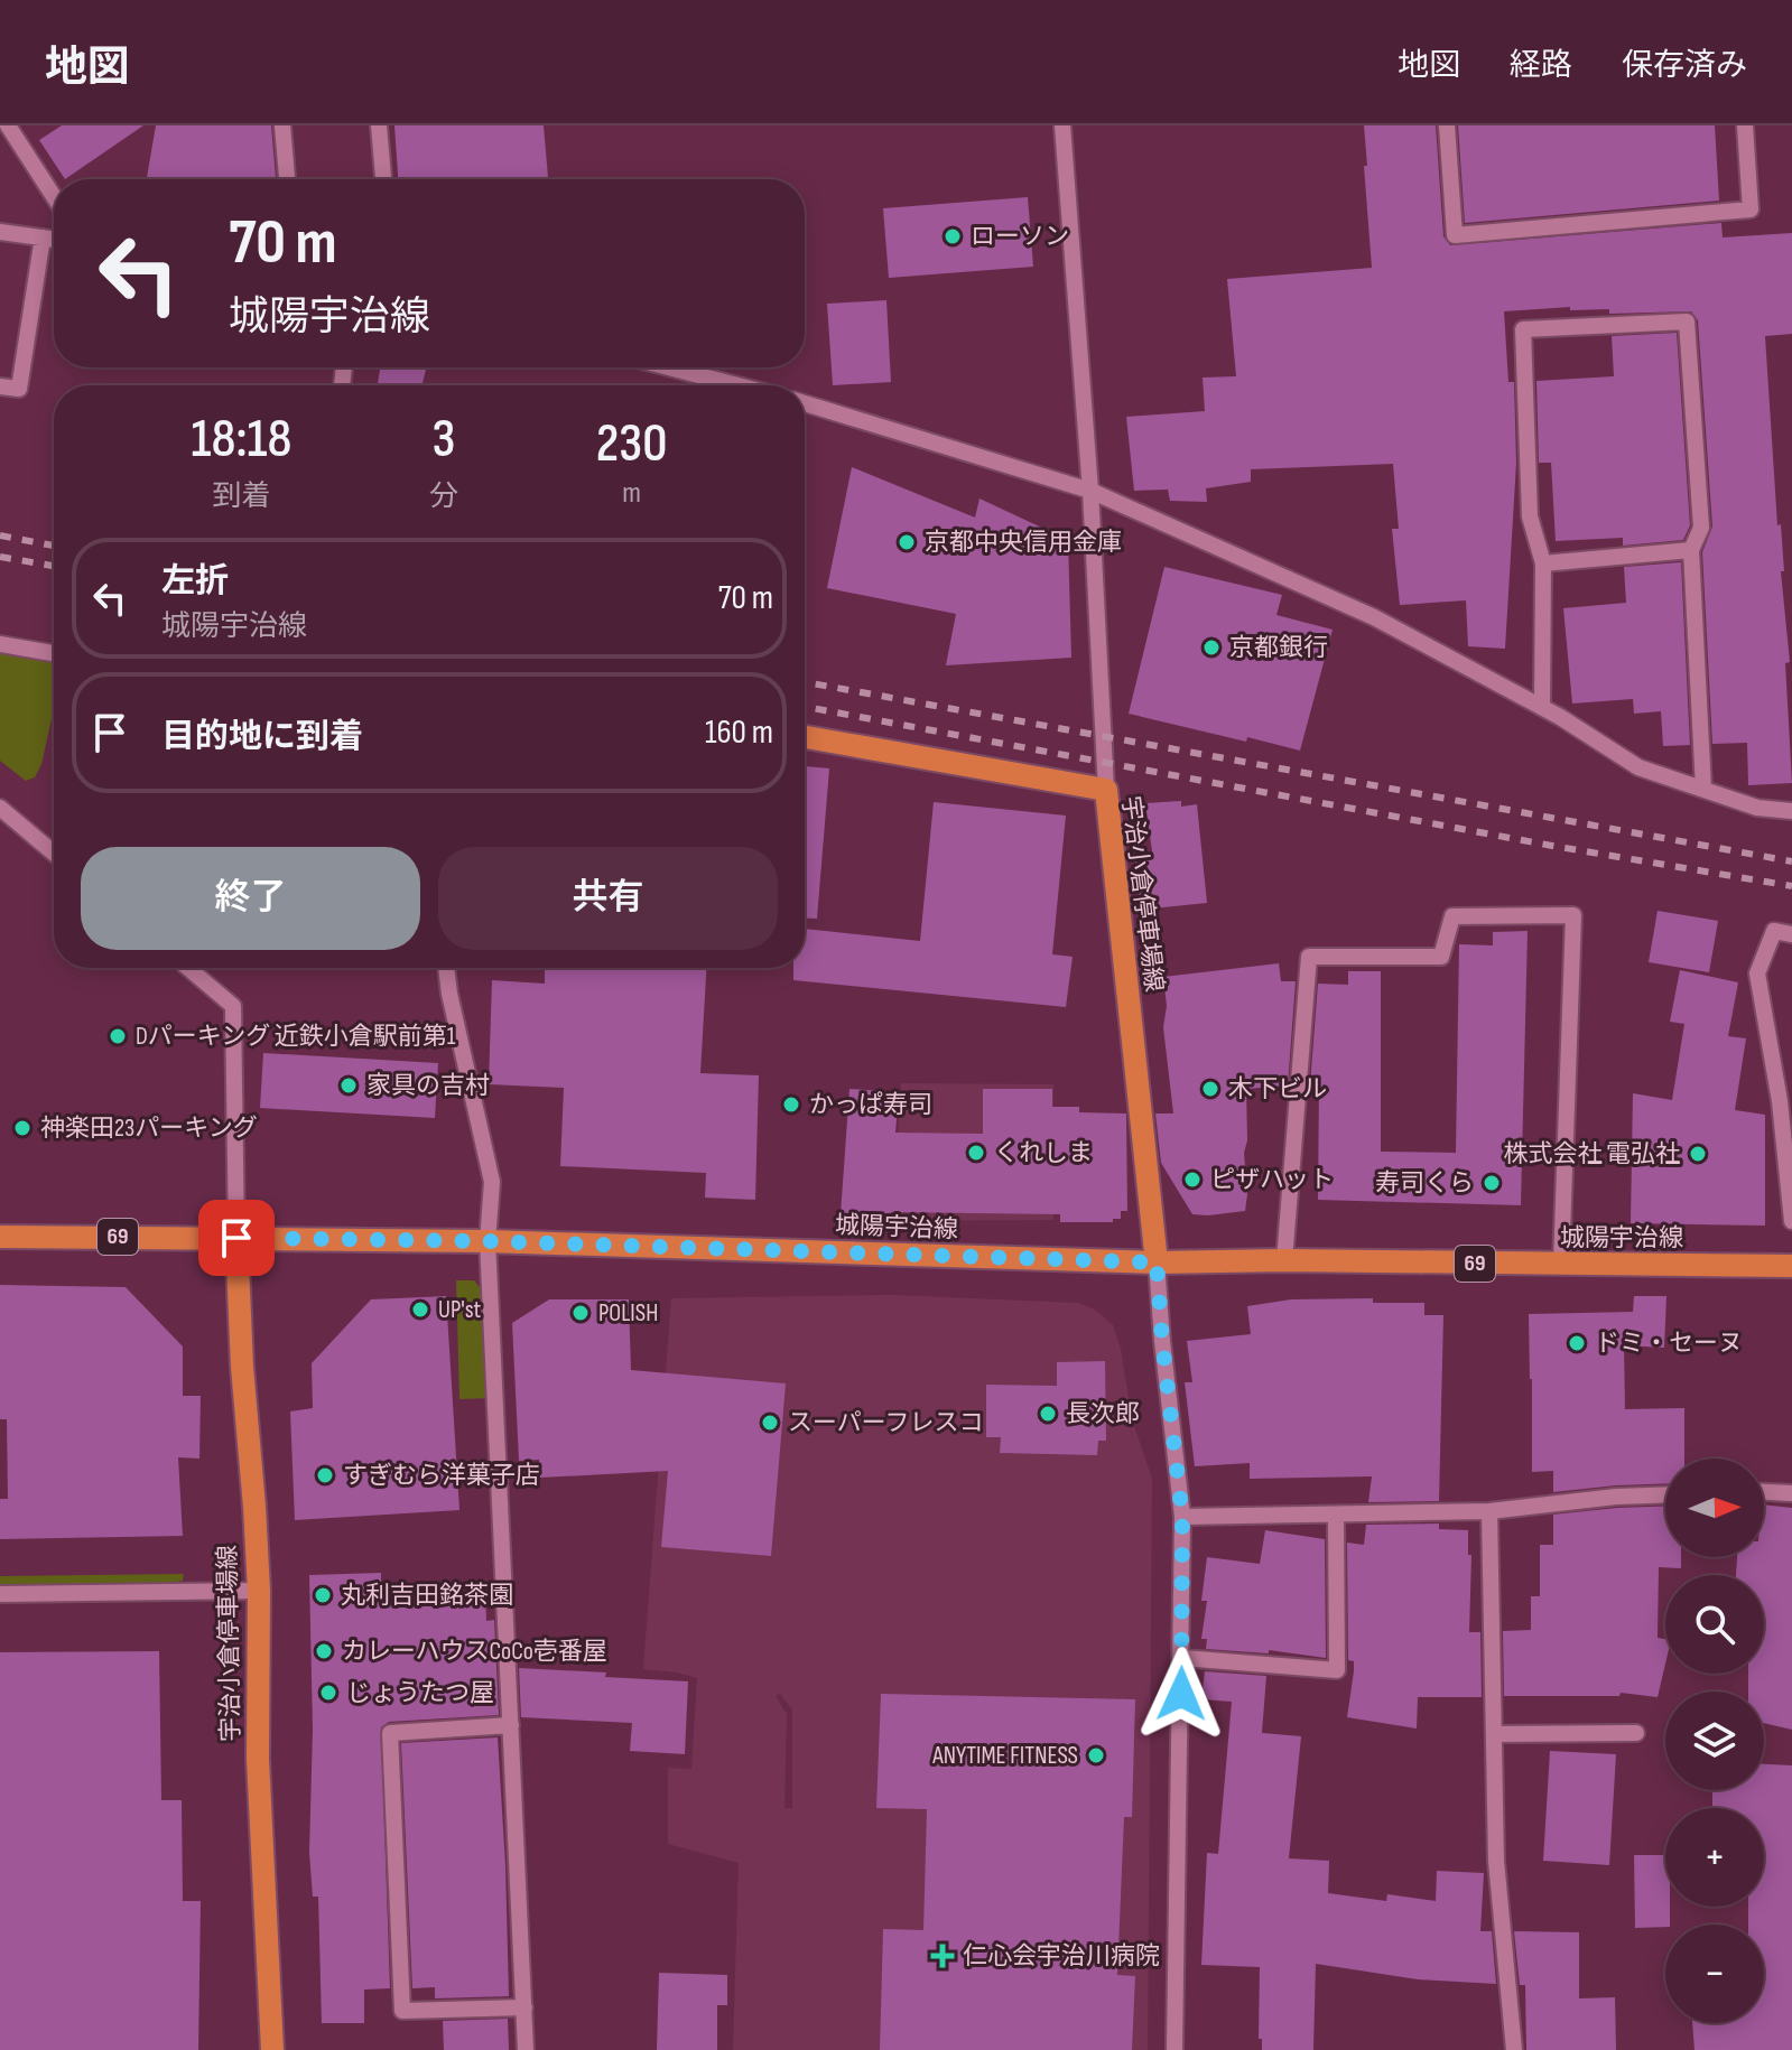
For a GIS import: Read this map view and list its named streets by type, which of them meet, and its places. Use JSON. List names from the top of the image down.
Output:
{
  "streets": {
    "main road": ["宇治小倉停車場線", "城陽宇治線", "69"]
  },
  "crossings": [
    ["宇治小倉停車場線", "城陽宇治線"]
  ],
  "places": {
    "other": [
      "ローソン",
      "京都中央信用金庫",
      "京都銀行",
      "Dパーキング 近鉄小倉駅前第1",
      "家具の吉村",
      "木下ビル",
      "かっぱ寿司",
      "神楽田23パーキング",
      "くれしま",
      "株式会社 電弘社",
      "ピザハット",
      "寿司くら",
      "UP'st",
      "POLISH",
      "ドミ・セーヌ",
      "長次郎",
      "スーパーフレスコ",
      "すぎむら洋菓子店",
      "丸利吉田銘茶園",
      "カレーハウスCoCo壱番屋",
      "じょうたつ屋",
      "ANYTIME FITNESS"
    ],
    "health": ["仁心会宇治川病院"]
  },
  "north": "right",
  "page": {
    "header": "地図",
    "nav": ["地図", "経路", "保存済み"],
    "turn": ["70 m", "城陽宇治線"],
    "eta": [
      "18:18",
      "到着",
      "3",
      "分",
      "230",
      "m"
    ],
    "list": [
      {
        "name": "左折",
        "note": "城陽宇治線",
        "value": "70 m"
      },
      {
        "name": "目的地に到着",
        "value": "160 m"
      }
    ],
    "buttons": ["終了", "共有"],
    "map_buttons": ["+", "−"]
  }
}
